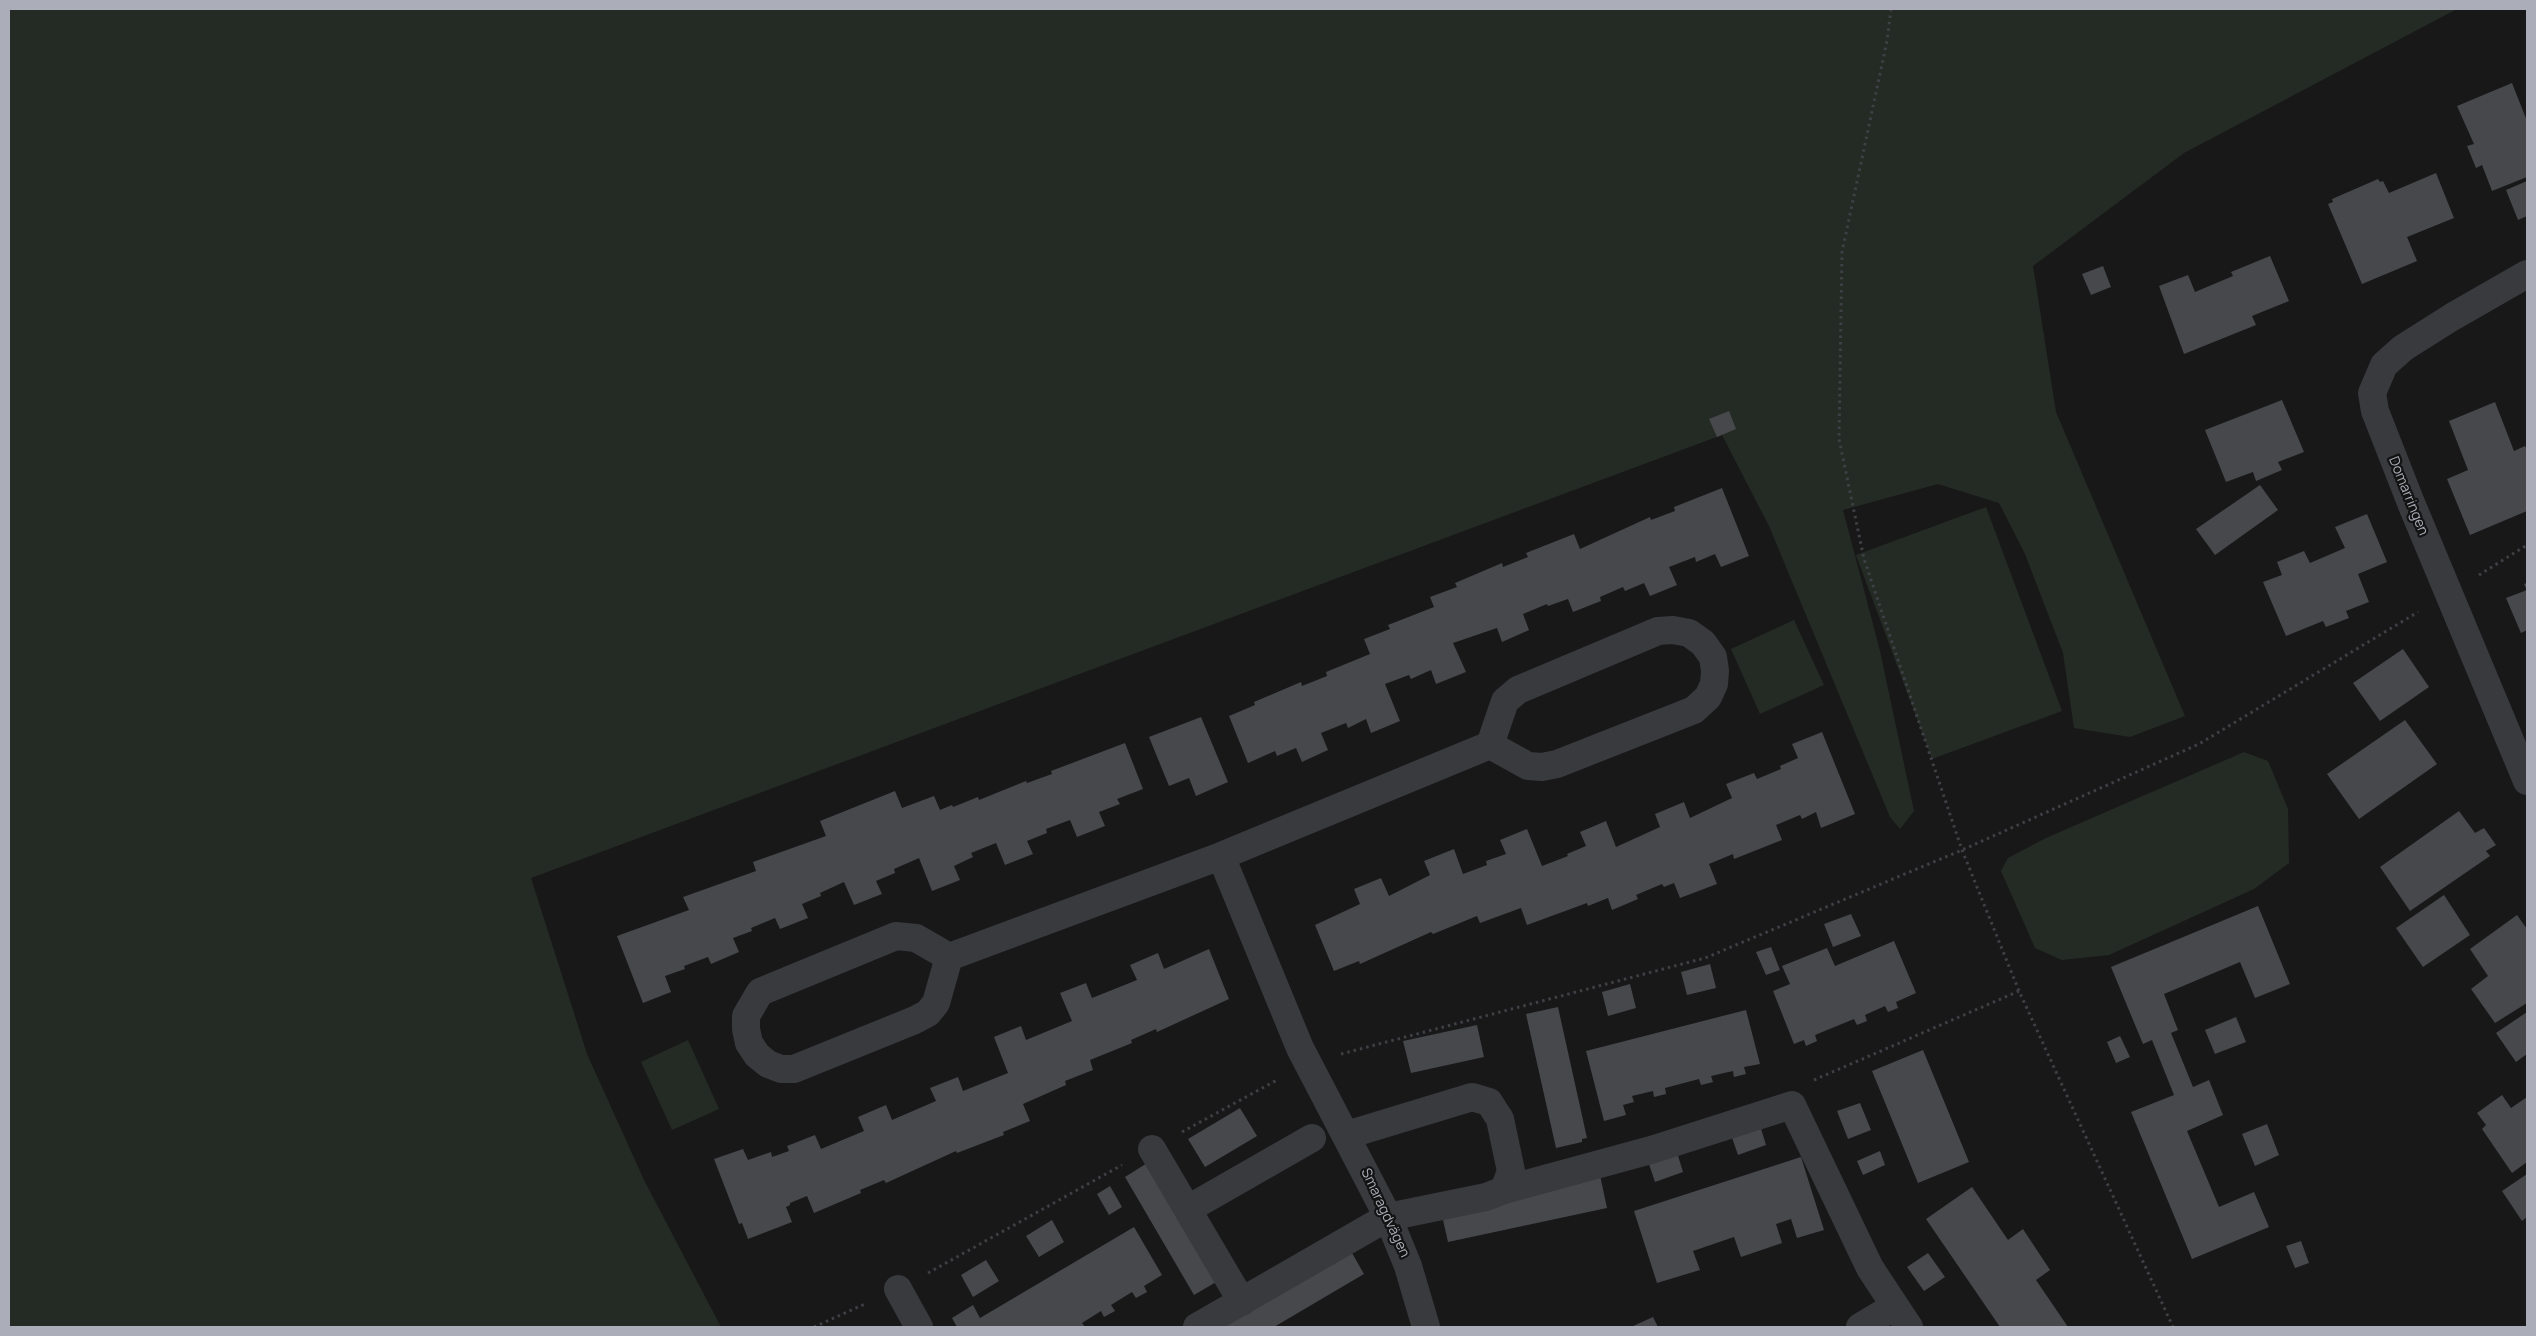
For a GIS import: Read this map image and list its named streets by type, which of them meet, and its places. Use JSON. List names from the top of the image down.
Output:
{
  "streets": {
    "street": ["Domarringen", "Smaragdvägen"]
  }
}
